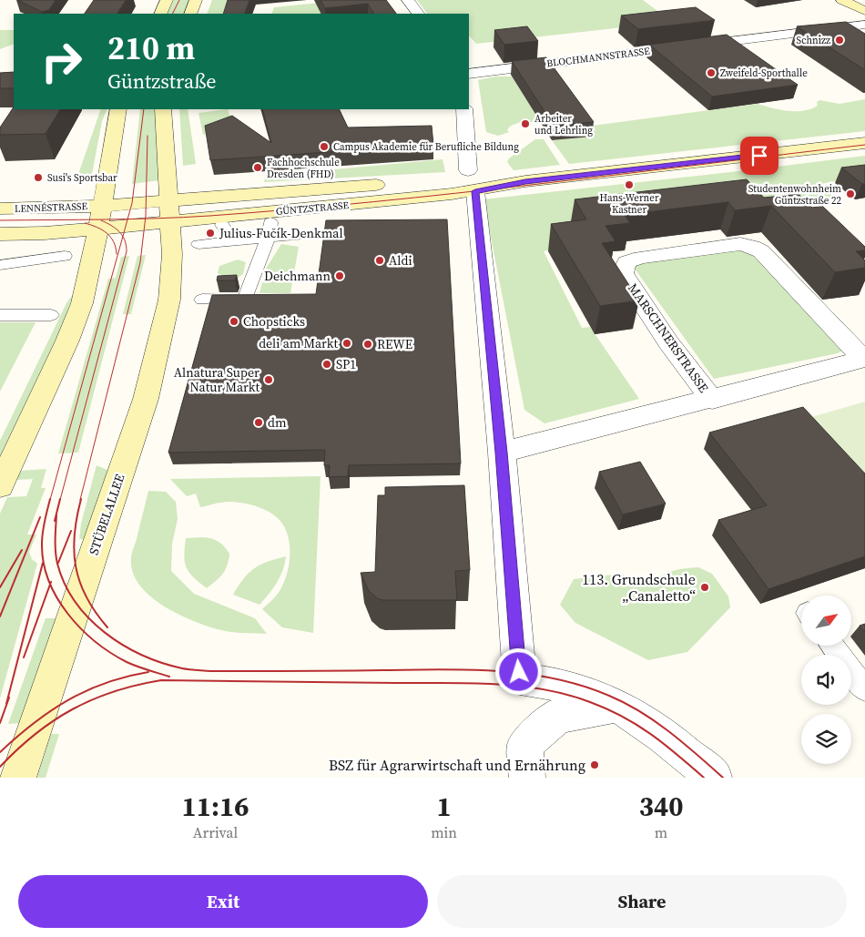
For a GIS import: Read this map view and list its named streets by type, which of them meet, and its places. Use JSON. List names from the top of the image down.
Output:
{
  "streets": {
    "main road": ["LENNÉSTRASSE", "GÜNTZSTRASSE", "STÜBELALLEE"],
    "street": ["BLOCHMANNSTRASSE", "MARSCHNERSTRASSE"]
  },
  "crossings": [
    ["LENNÉSTRASSE", "GÜNTZSTRASSE"],
    ["GÜNTZSTRASSE", "STÜBELALLEE"]
  ],
  "places": [
    "Schnizz",
    "Zweifeld-Sporthalle",
    "Arbeiter und Lehrling",
    "Campus Akademie für Berufliche Bildung",
    "Fachhochschule Dresden (FHD)",
    "Susi's Sportsbar",
    "Hans-Werner Kastner",
    "Studentenwohnheim Güntzstraße 22",
    "Julius-Fučík-Denkmal",
    "Aldi",
    "Deichmann",
    "Chopsticks",
    "deli am Markt",
    "REWE",
    "SP1",
    "Alnatura Super Natur Markt",
    "dm",
    "113. Grundschule „Canaletto“",
    "BSZ für Agrarwirtschaft und Ernährung"
  ],
  "north": "top right",
  "page": {
    "turn": ["210 m", "Güntzstraße"],
    "eta": [
      "11:16",
      "Arrival",
      "1",
      "min",
      "340",
      "m"
    ],
    "buttons": ["Exit", "Share"]
  }
}
